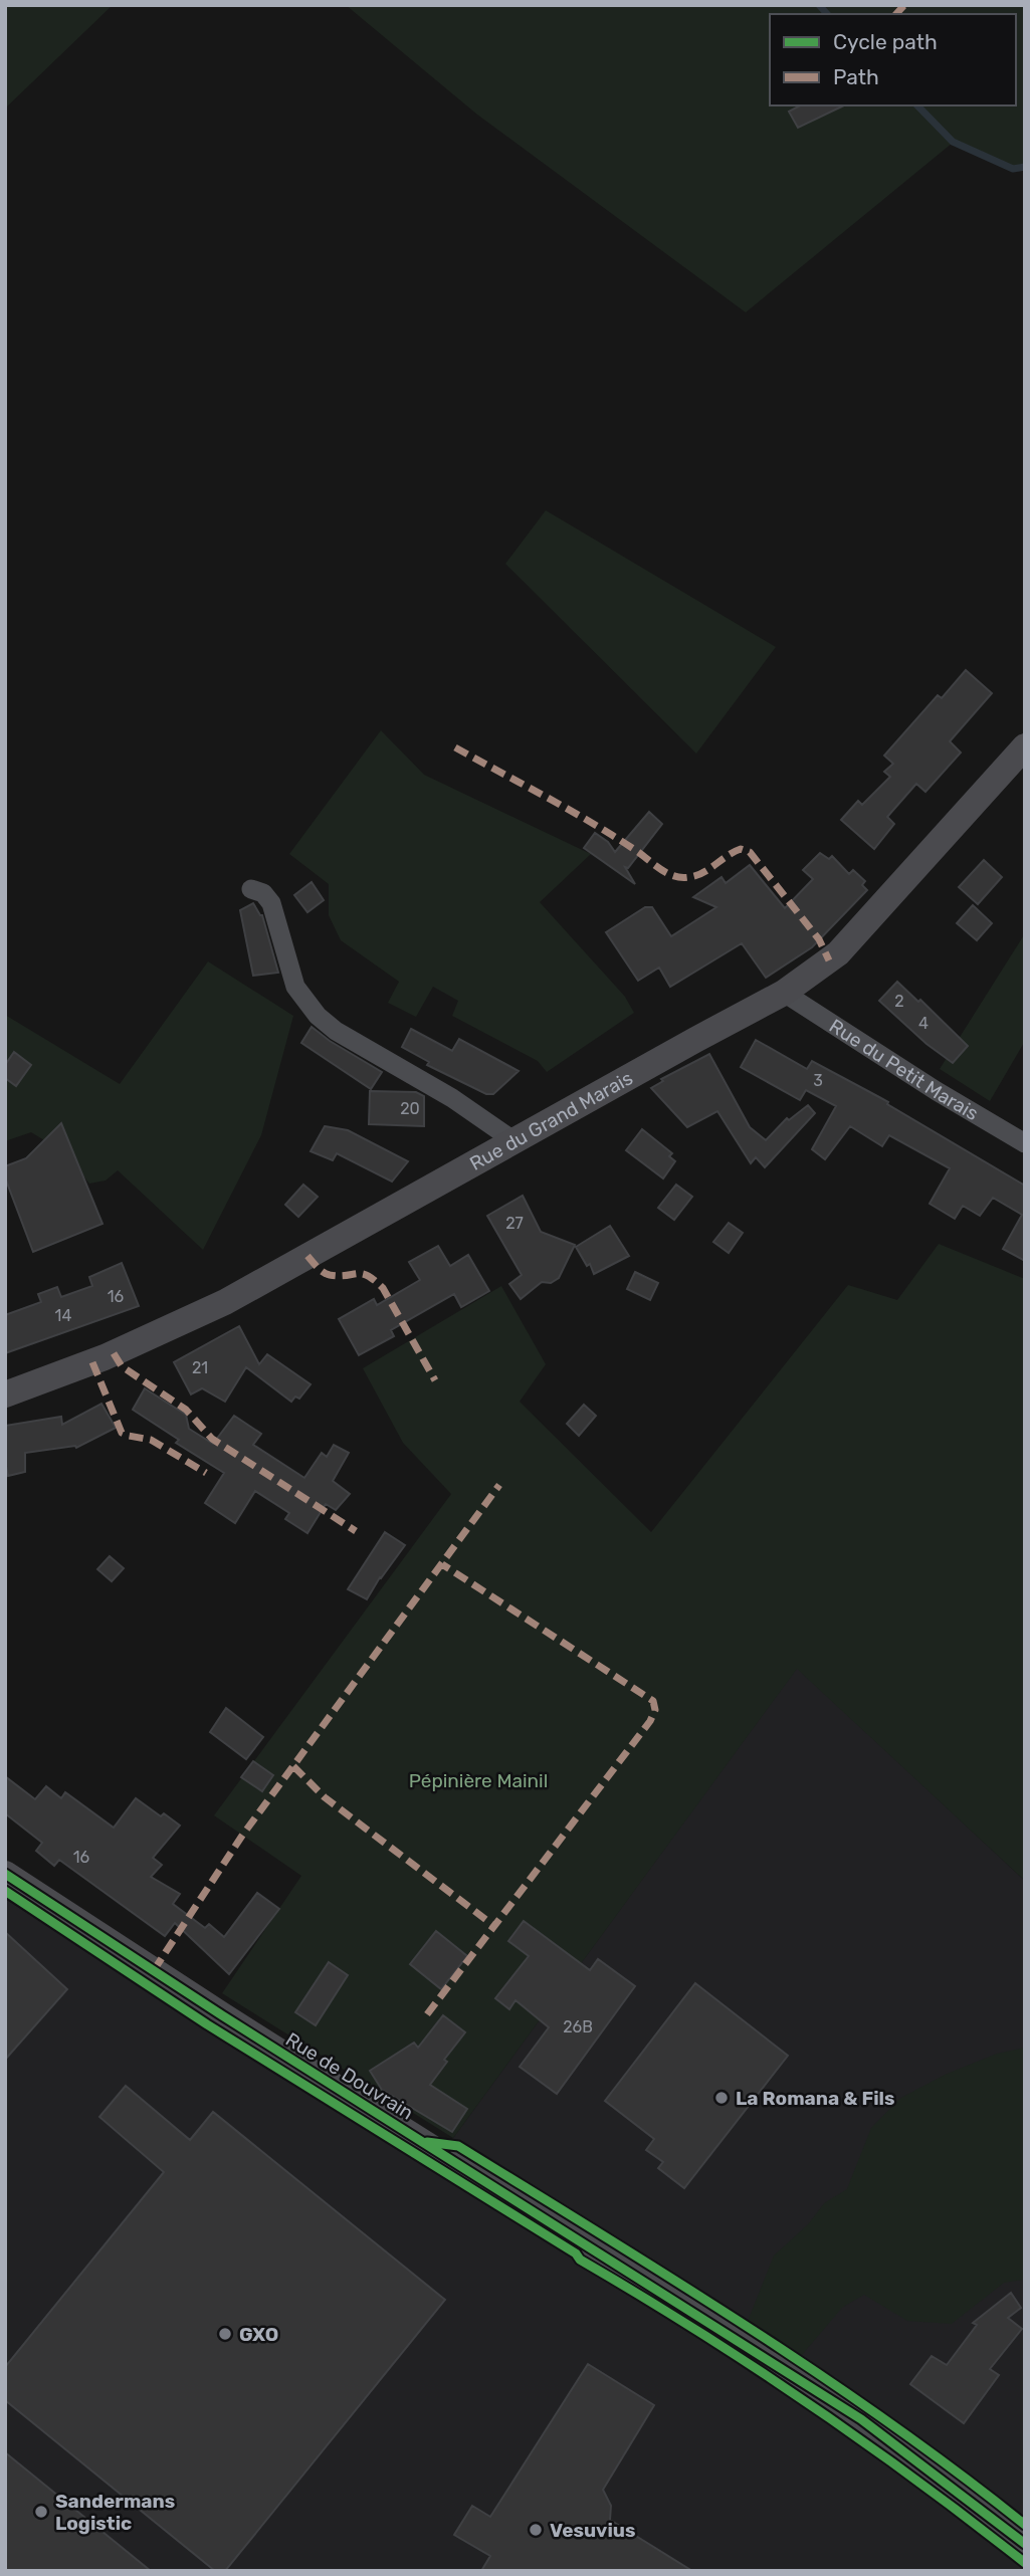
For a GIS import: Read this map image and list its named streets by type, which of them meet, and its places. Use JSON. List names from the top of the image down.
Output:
{
  "streets": {
    "street": ["Rue du Petit Marais", "Rue du Grand Marais", "Rue de Douvrain"]
  },
  "crossings": [
    ["Rue du Petit Marais", "Rue du Grand Marais"]
  ],
  "parks": ["Pépinière Mainil"],
  "places": [
    "La Romana & Fils",
    "GXO",
    "Sandermans Logistic",
    "Vesuvius"
  ],
  "house_numbers": [
    "2",
    "4",
    "3",
    "20",
    "27",
    "16",
    "14",
    "21",
    "16",
    "26B"
  ],
  "legend": ["Cycle path", "Path"]
}
